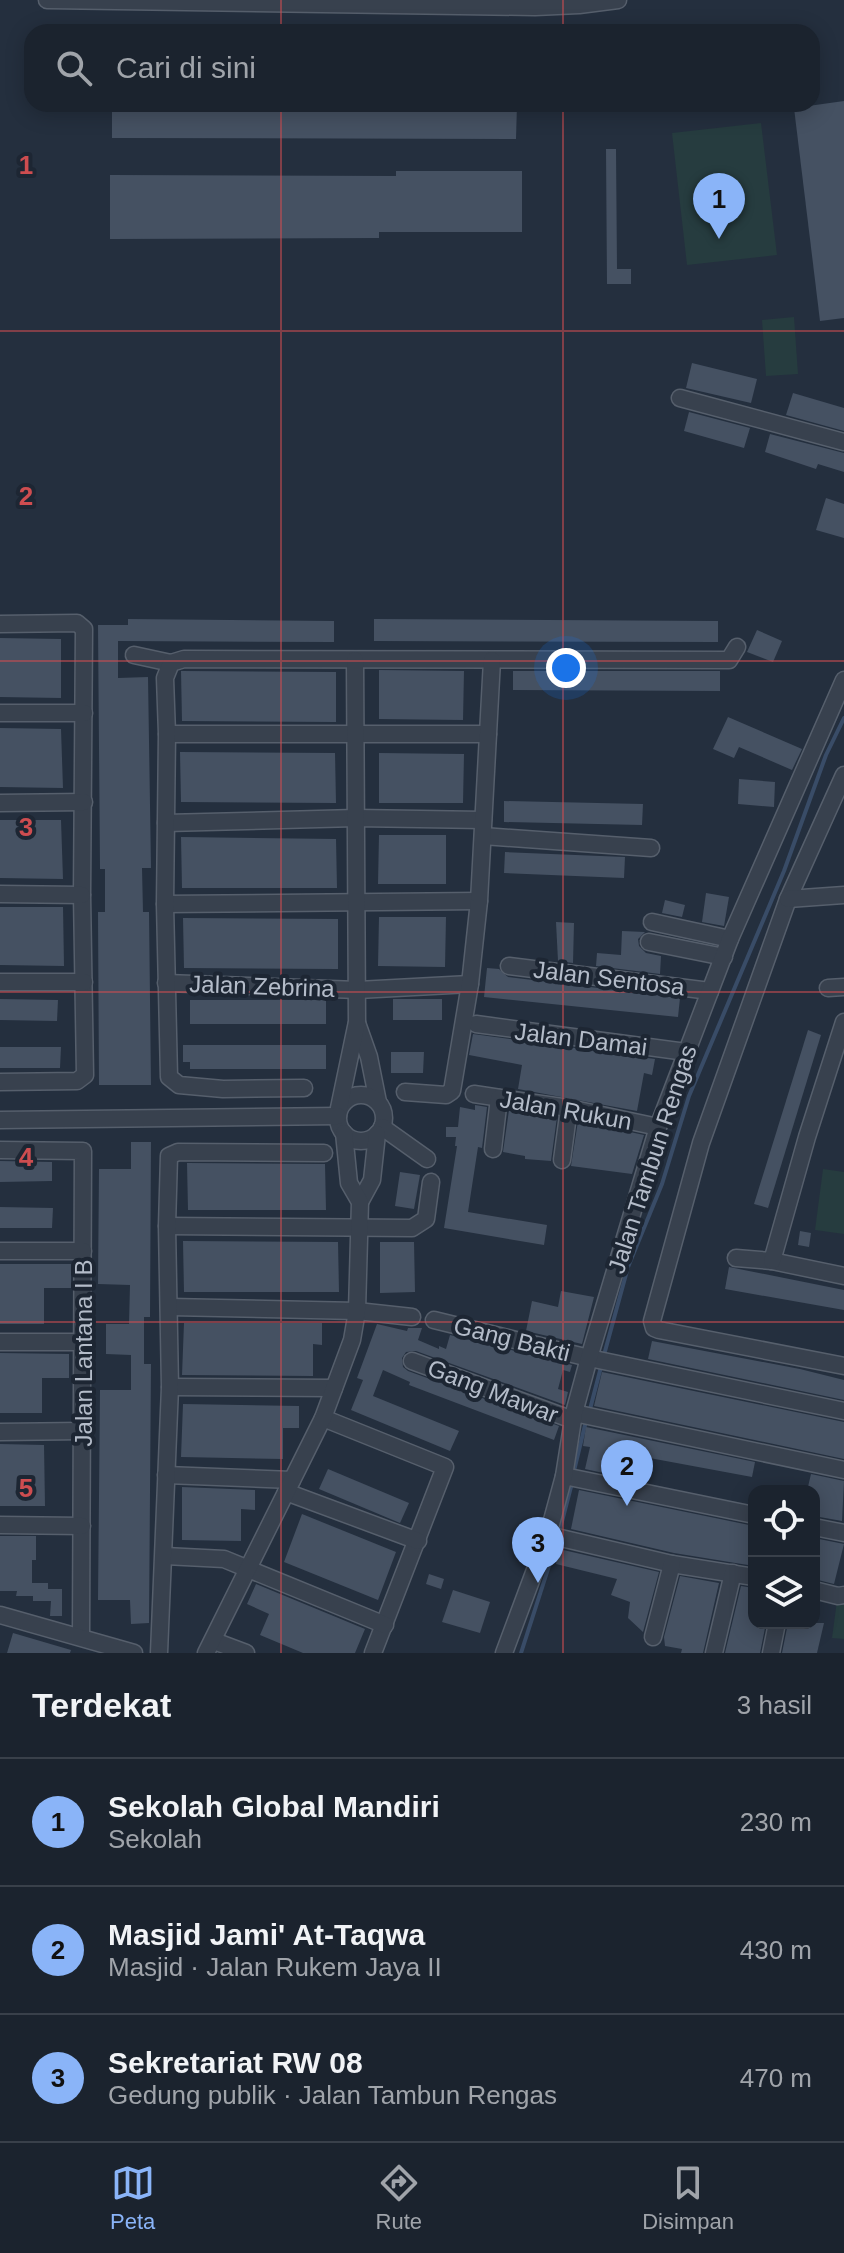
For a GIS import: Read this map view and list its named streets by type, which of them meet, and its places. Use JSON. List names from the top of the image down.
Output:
{
  "streets": {
    "street": [
      "Jalan Sentosa",
      "Jalan Zebrina",
      "Jalan Damai",
      "Jalan Rukun",
      "Jalan Tambun Rengas",
      "Gang Bakti",
      "Jalan Lantana I B",
      "Gang Mawar"
    ]
  },
  "crossings": [
    ["Jalan Sentosa", "Jalan Tambun Rengas"],
    ["Jalan Damai", "Jalan Tambun Rengas"],
    ["Jalan Rukun", "Jalan Tambun Rengas"],
    ["Jalan Tambun Rengas", "Gang Bakti"],
    ["Jalan Tambun Rengas", "Gang Mawar"]
  ],
  "page": {
    "search": "Cari di sini",
    "pins": ["1", "2", "3"],
    "heading": ["Terdekat", "3 hasil"],
    "list": [
      {
        "mark": "1",
        "name": "Sekolah Global Mandiri",
        "note": "Sekolah",
        "value": "230 m"
      },
      {
        "mark": "2",
        "name": "Masjid Jami' At-Taqwa",
        "note": "Masjid · Jalan Rukem Jaya II",
        "value": "430 m"
      },
      {
        "mark": "3",
        "name": "Sekretariat RW 08",
        "note": "Gedung publik · Jalan Tambun Rengas",
        "value": "470 m"
      }
    ],
    "nav": ["Peta", "Rute", "Disimpan"]
  },
  "grid": {
    "rows": [
      "1",
      "2",
      "3",
      "4",
      "5"
    ]
  }
}
